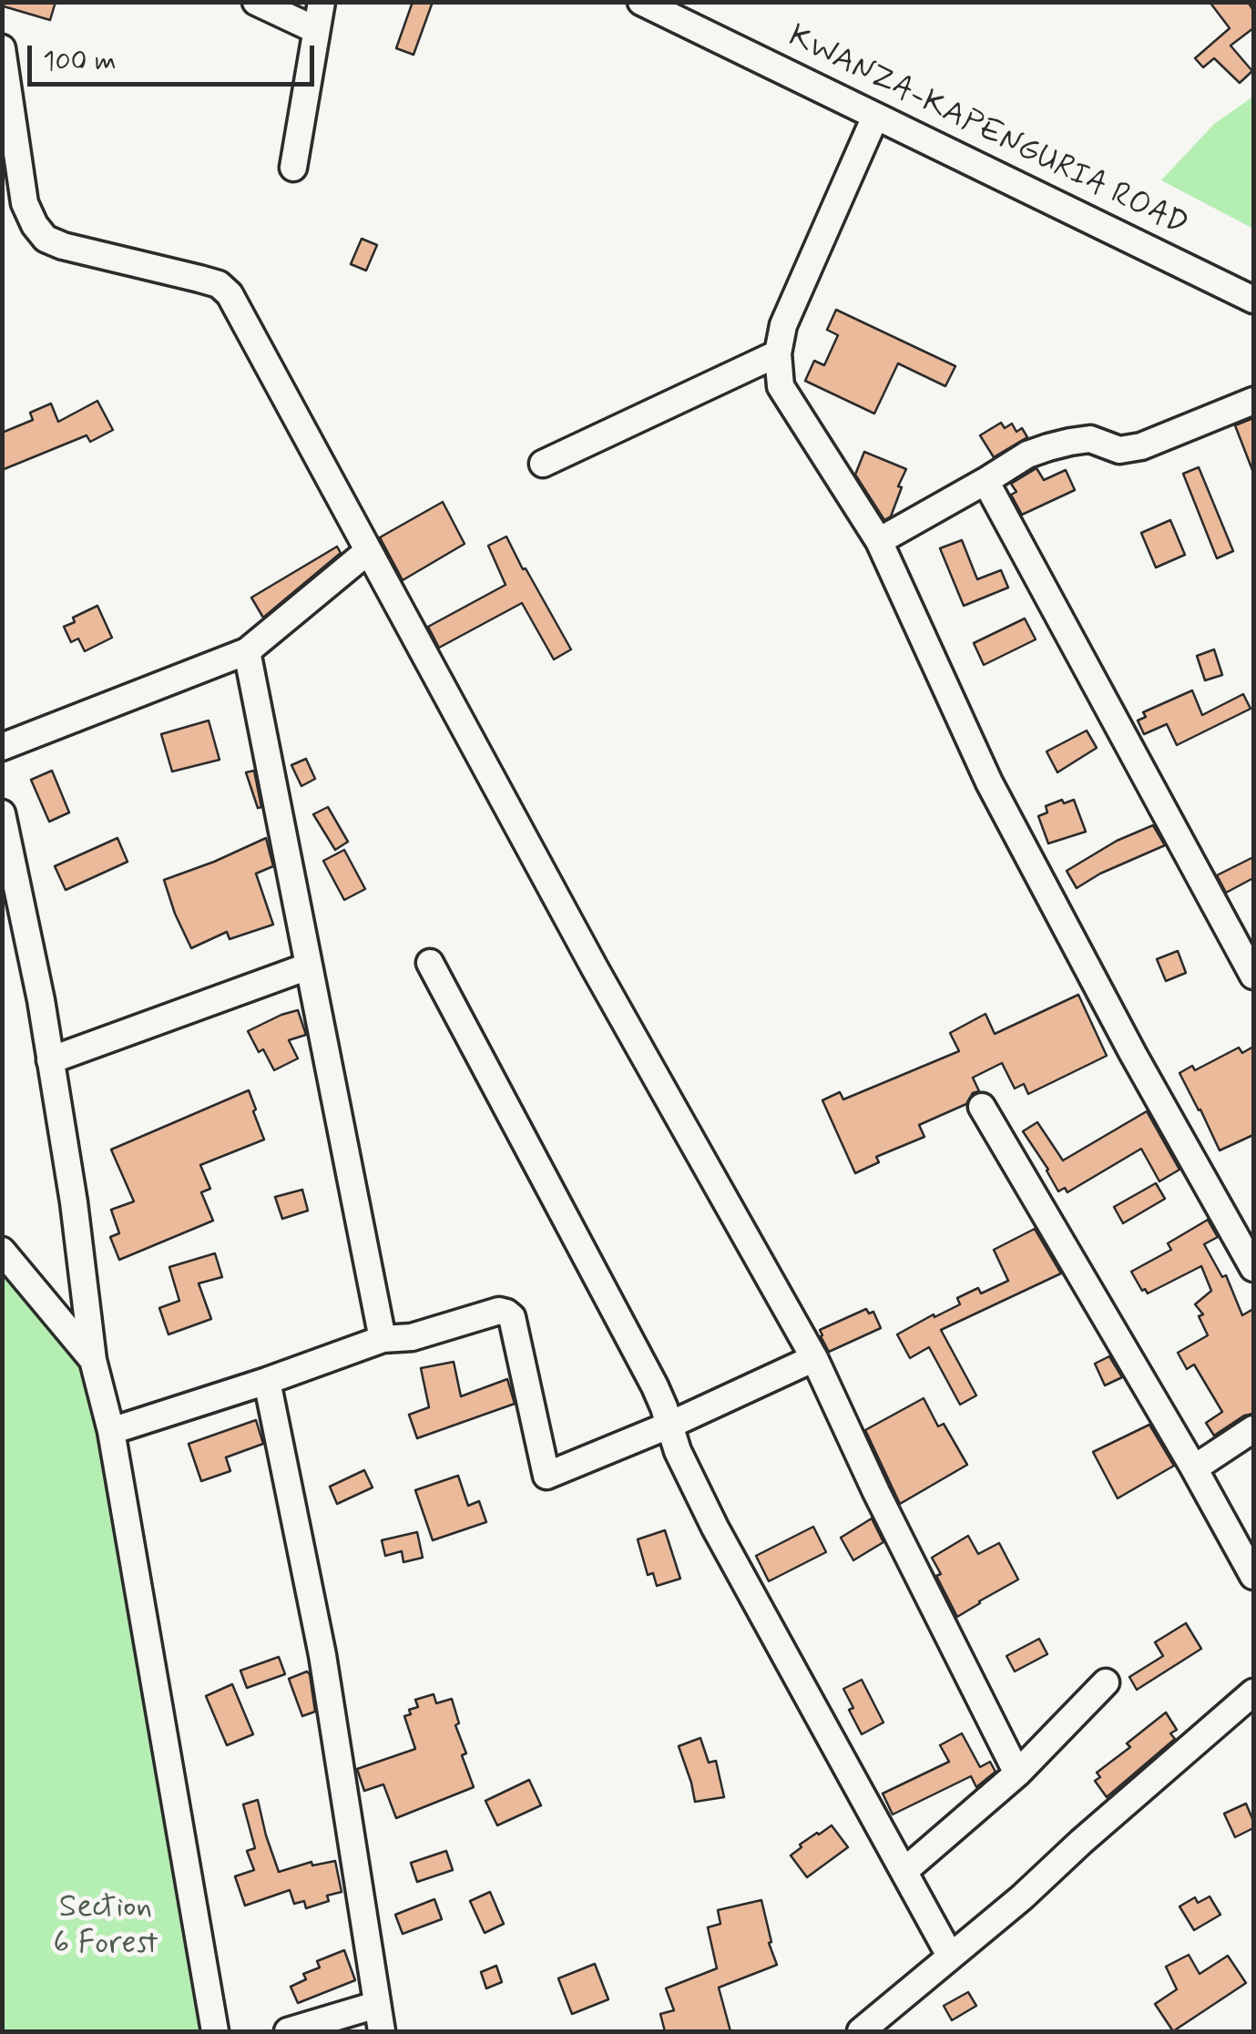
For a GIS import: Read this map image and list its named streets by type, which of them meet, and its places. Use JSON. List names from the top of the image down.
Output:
{
  "streets": {
    "street": ["KWANZA-KAPENGURIA ROAD"]
  },
  "parks": ["Section 6 Forest"],
  "scale_bar": "100 m"
}
